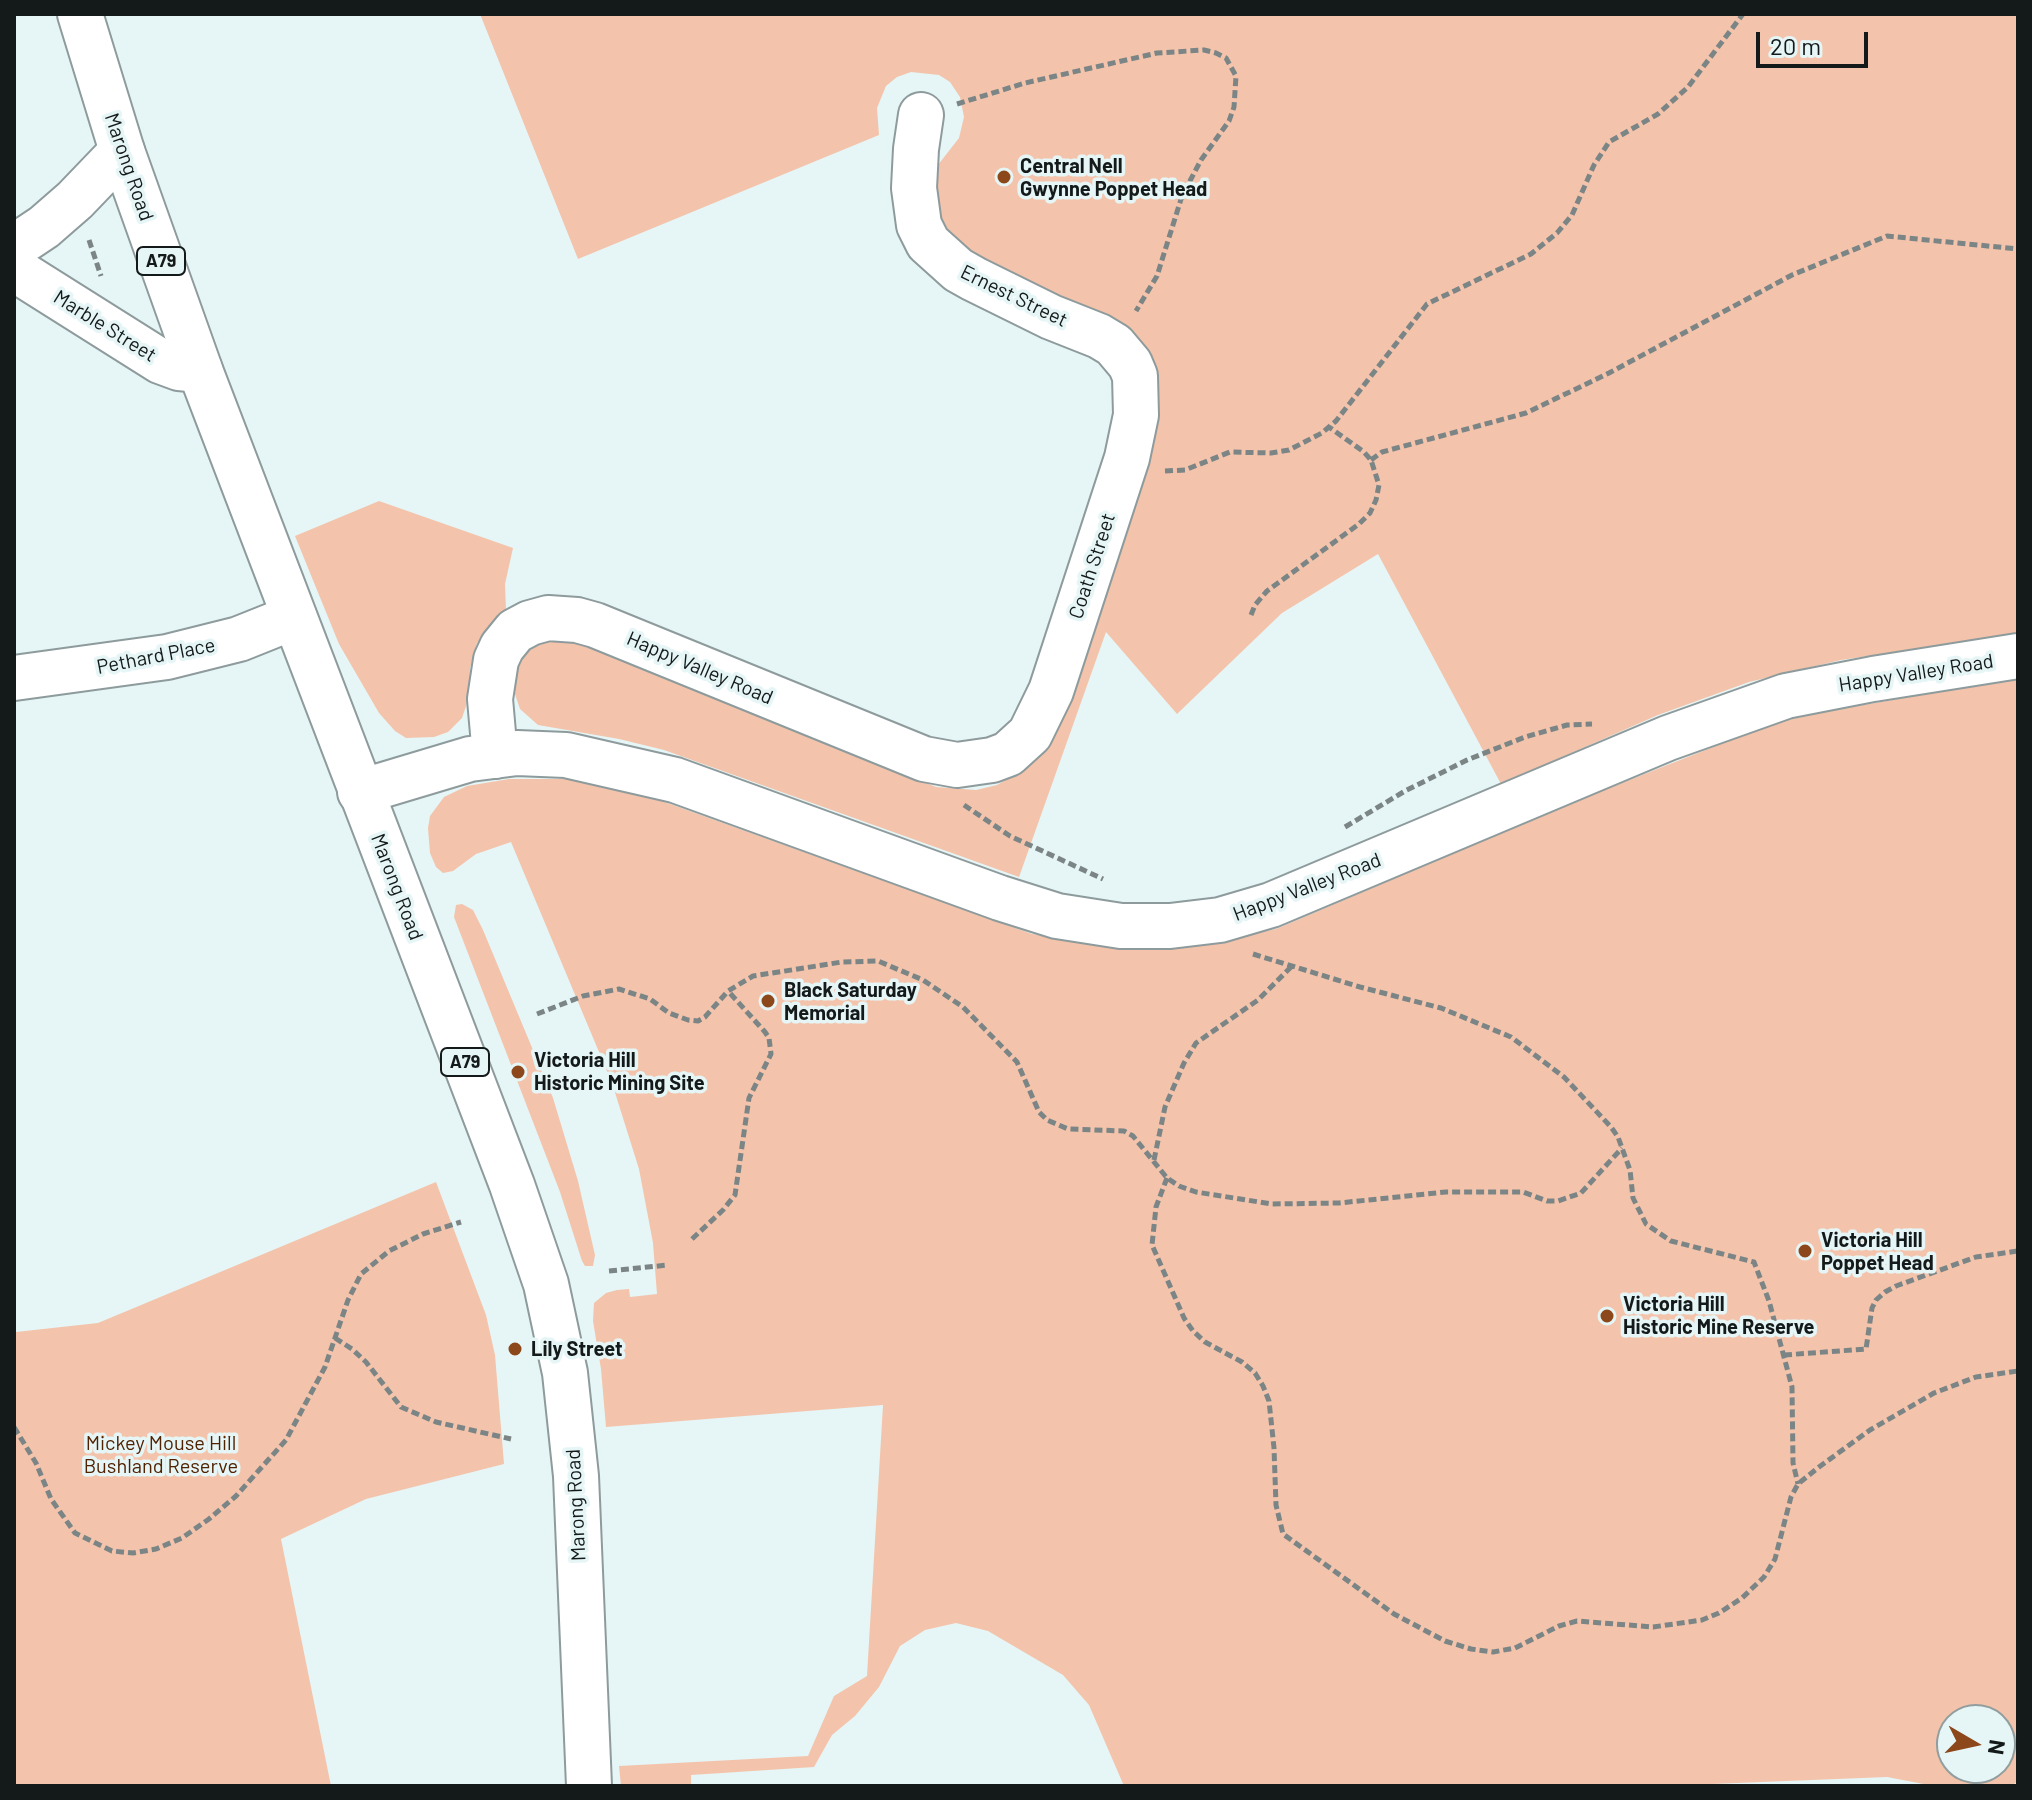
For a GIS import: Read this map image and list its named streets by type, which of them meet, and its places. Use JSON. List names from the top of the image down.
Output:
{
  "streets": {
    "main road": [
      "Marong Road",
      "A79",
      "Ernest Street",
      "Marble Street",
      "Coath Street",
      "Pethard Place",
      "Happy Valley Road"
    ]
  },
  "crossings": [
    ["Marong Road", "Marble Street"],
    ["Marong Road", "Pethard Place"],
    ["Marong Road", "Happy Valley Road"],
    ["Ernest Street", "Coath Street"],
    ["Coath Street", "Happy Valley Road"]
  ],
  "parks": ["Mickey Mouse Hill Bushland Reserve"],
  "places": [
    "Central Nell Gwynne Poppet Head",
    "Black Saturday Memorial",
    "Victoria Hill Historic Mining Site",
    "Victoria Hill Poppet Head",
    "Victoria Hill Historic Mine Reserve",
    "Lily Street"
  ],
  "scale_bar": "20 m",
  "north": "right"
}
